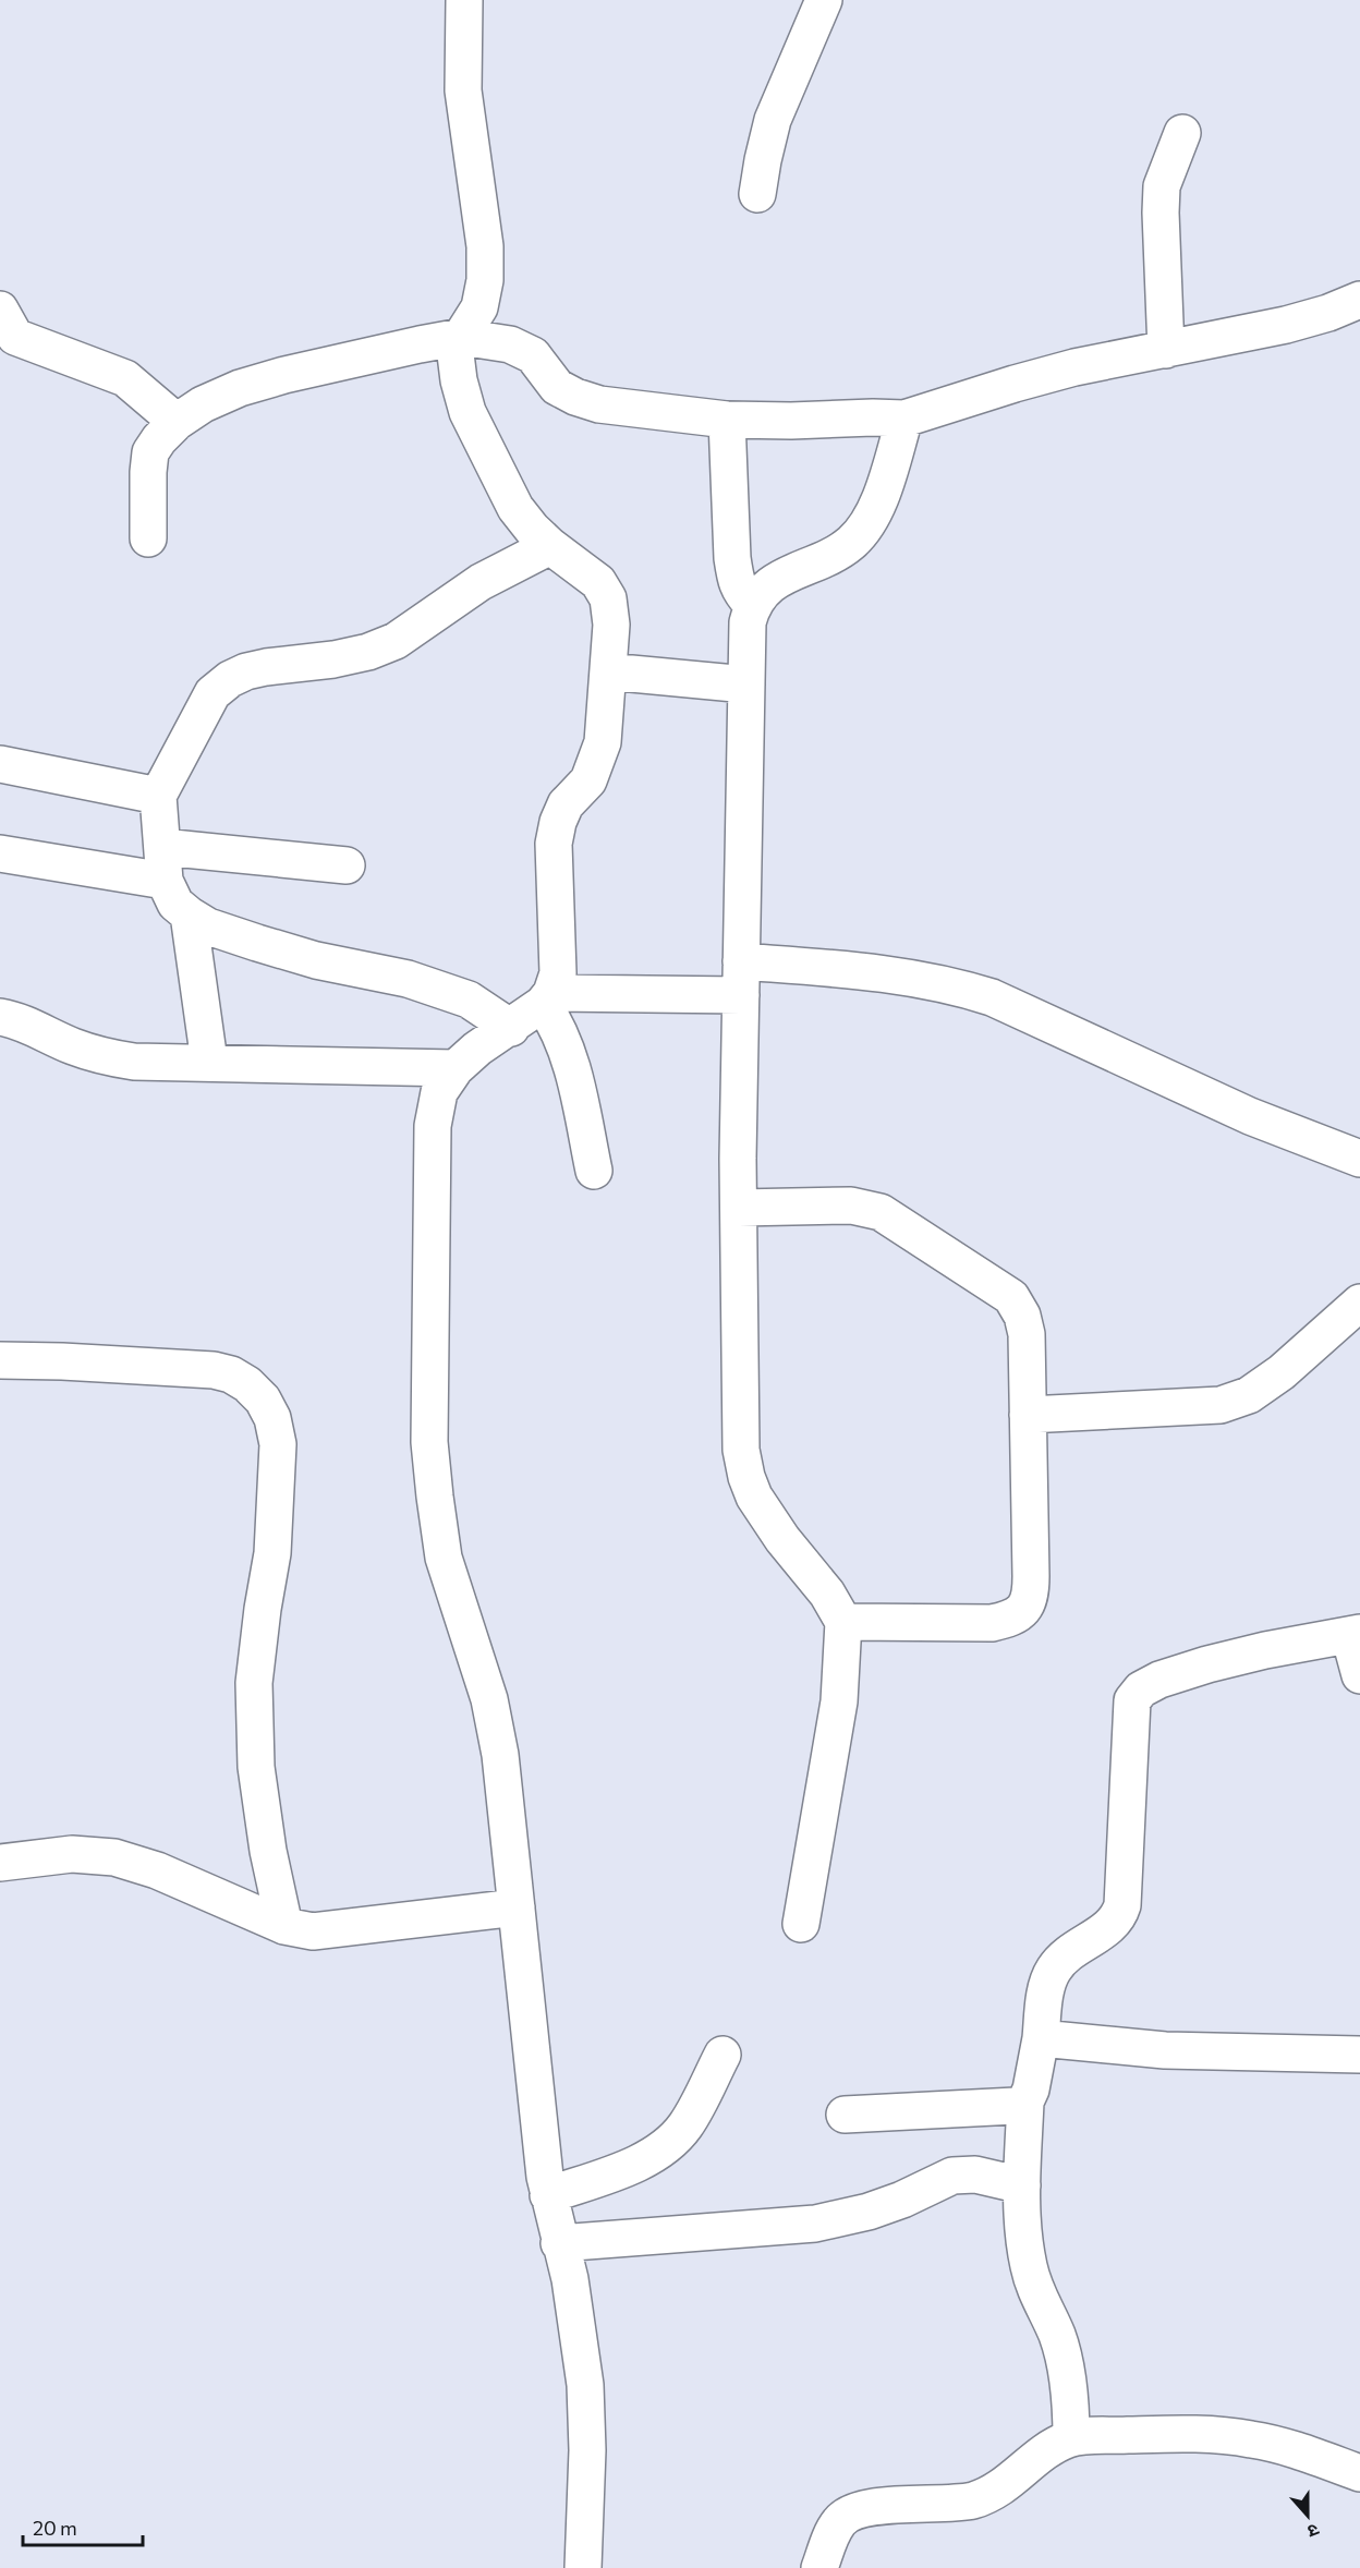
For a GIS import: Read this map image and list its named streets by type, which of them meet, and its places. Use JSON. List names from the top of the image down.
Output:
{
  "scale_bar": "20 m",
  "north": "bottom"
}
